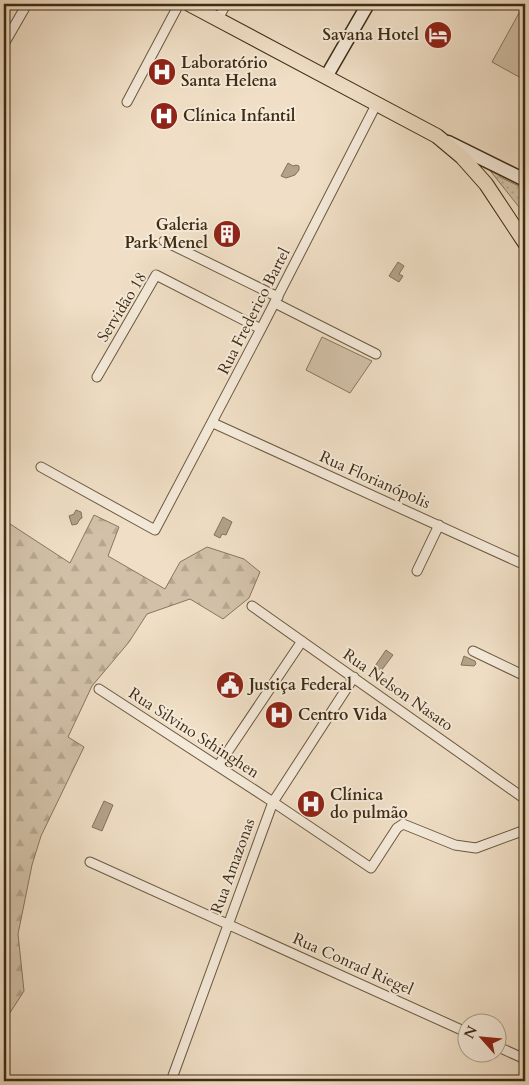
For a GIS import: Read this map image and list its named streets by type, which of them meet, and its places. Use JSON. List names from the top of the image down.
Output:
{
  "streets": {
    "street": [
      "Servidão 18",
      "Rua Frederico Bartel",
      "Rua Florianópolis",
      "Rua Nelson Nasato",
      "Rua Silvino Sthinghen",
      "Rua Amazonas",
      "Rua Conrad Riegel"
    ]
  },
  "crossings": [
    ["Servidão 18", "Rua Frederico Bartel"],
    ["Rua Frederico Bartel", "Rua Florianópolis"],
    ["Rua Nelson Nasato", "Rua Amazonas"],
    ["Rua Silvino Sthinghen", "Rua Amazonas"],
    ["Rua Amazonas", "Rua Conrad Riegel"]
  ],
  "places": {
    "hotel": ["Savana Hotel"],
    "hospital": [
      "Laboratório Santa Helena",
      "Clínica Infantil",
      "Centro Vida",
      "Clínica do pulmão"
    ],
    "building": ["Galeria Park Menel"],
    "public building": ["Justiça Federal"]
  },
  "north": "top left"
}
